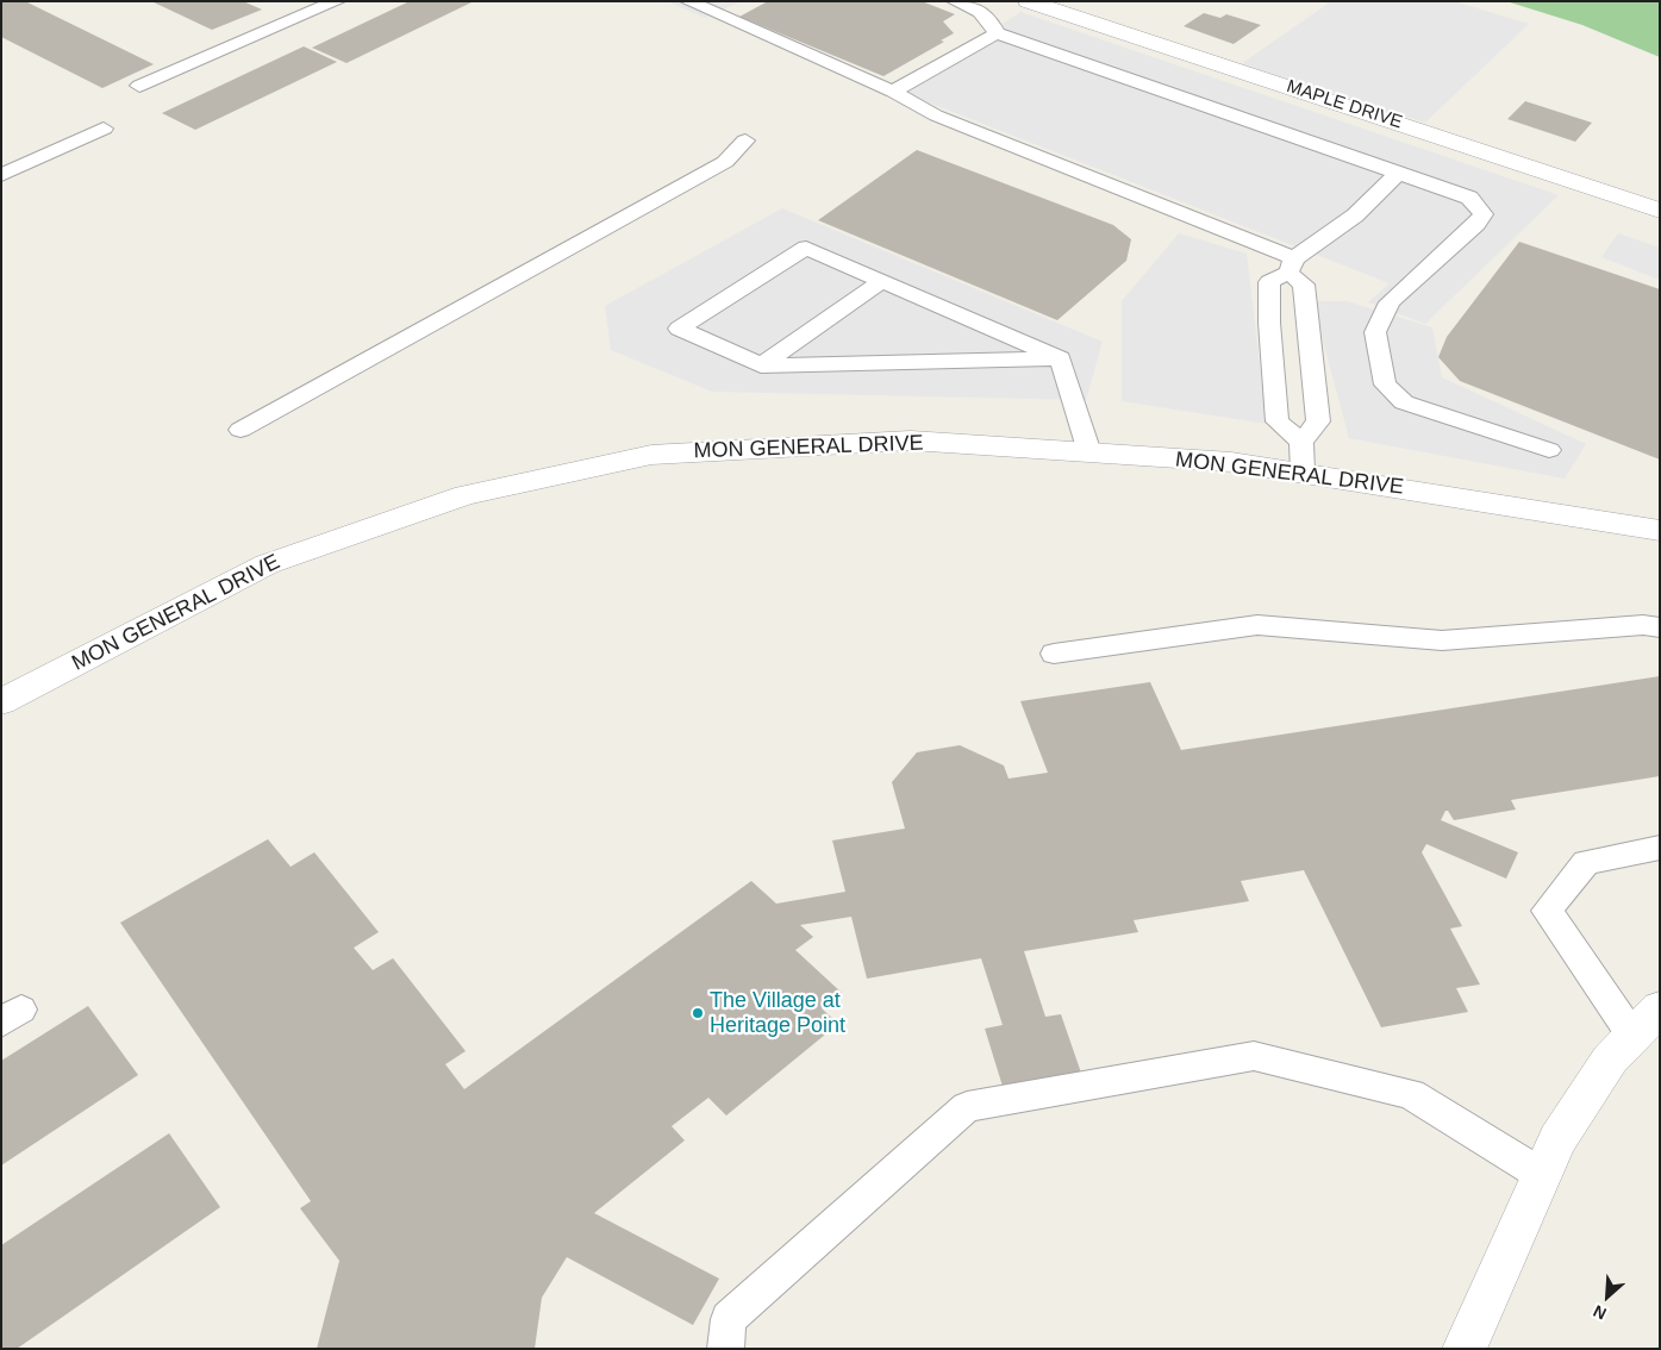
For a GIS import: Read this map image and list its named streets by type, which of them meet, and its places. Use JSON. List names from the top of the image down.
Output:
{
  "streets": {
    "street": ["MAPLE DRIVE", "MON GENERAL DRIVE"]
  },
  "places": ["The Village at Heritage Point"],
  "north": "bottom left"
}
